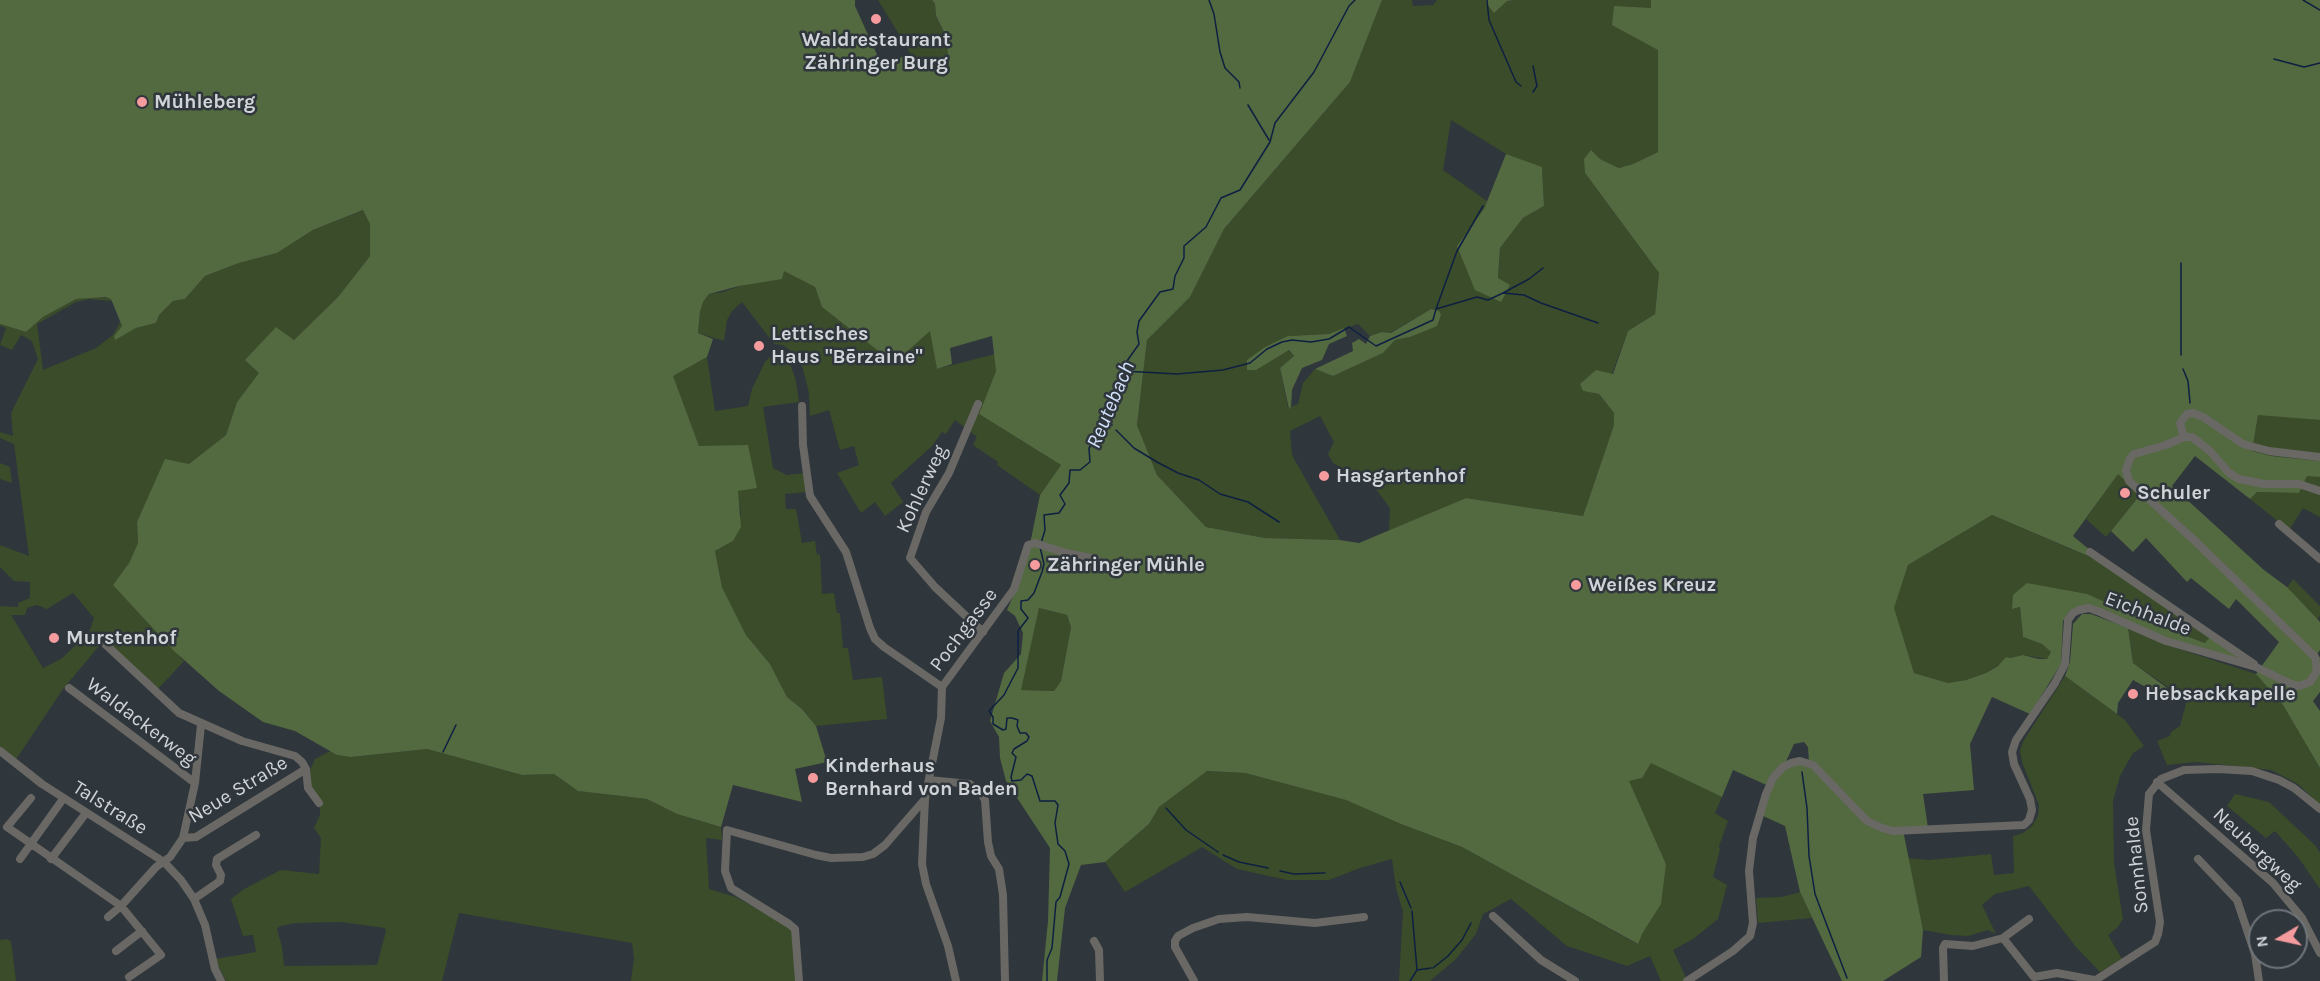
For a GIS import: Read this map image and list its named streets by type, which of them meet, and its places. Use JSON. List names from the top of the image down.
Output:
{
  "streets": {
    "street": [
      "Kohlerweg",
      "Eichhalde",
      "Pochgasse",
      "Waldackerweg",
      "Neue Straße",
      "Talstraße",
      "Neubergweg",
      "Sonnhalde"
    ]
  },
  "crossings": [
    ["Kohlerweg", "Pochgasse"],
    ["Neubergweg", "Sonnhalde"]
  ],
  "water": ["Reutebach"],
  "places": [
    "Waldrestaurant Zähringer Burg",
    "Mühleberg",
    "Lettisches Haus \"Bērzaine\"",
    "Hasgartenhof",
    "Schuler",
    "Zähringer Mühle",
    "Weißes Kreuz",
    "Murstenhof",
    "Hebsackkapelle",
    "Kinderhaus Bernhard von Baden"
  ],
  "north": "left"
}
